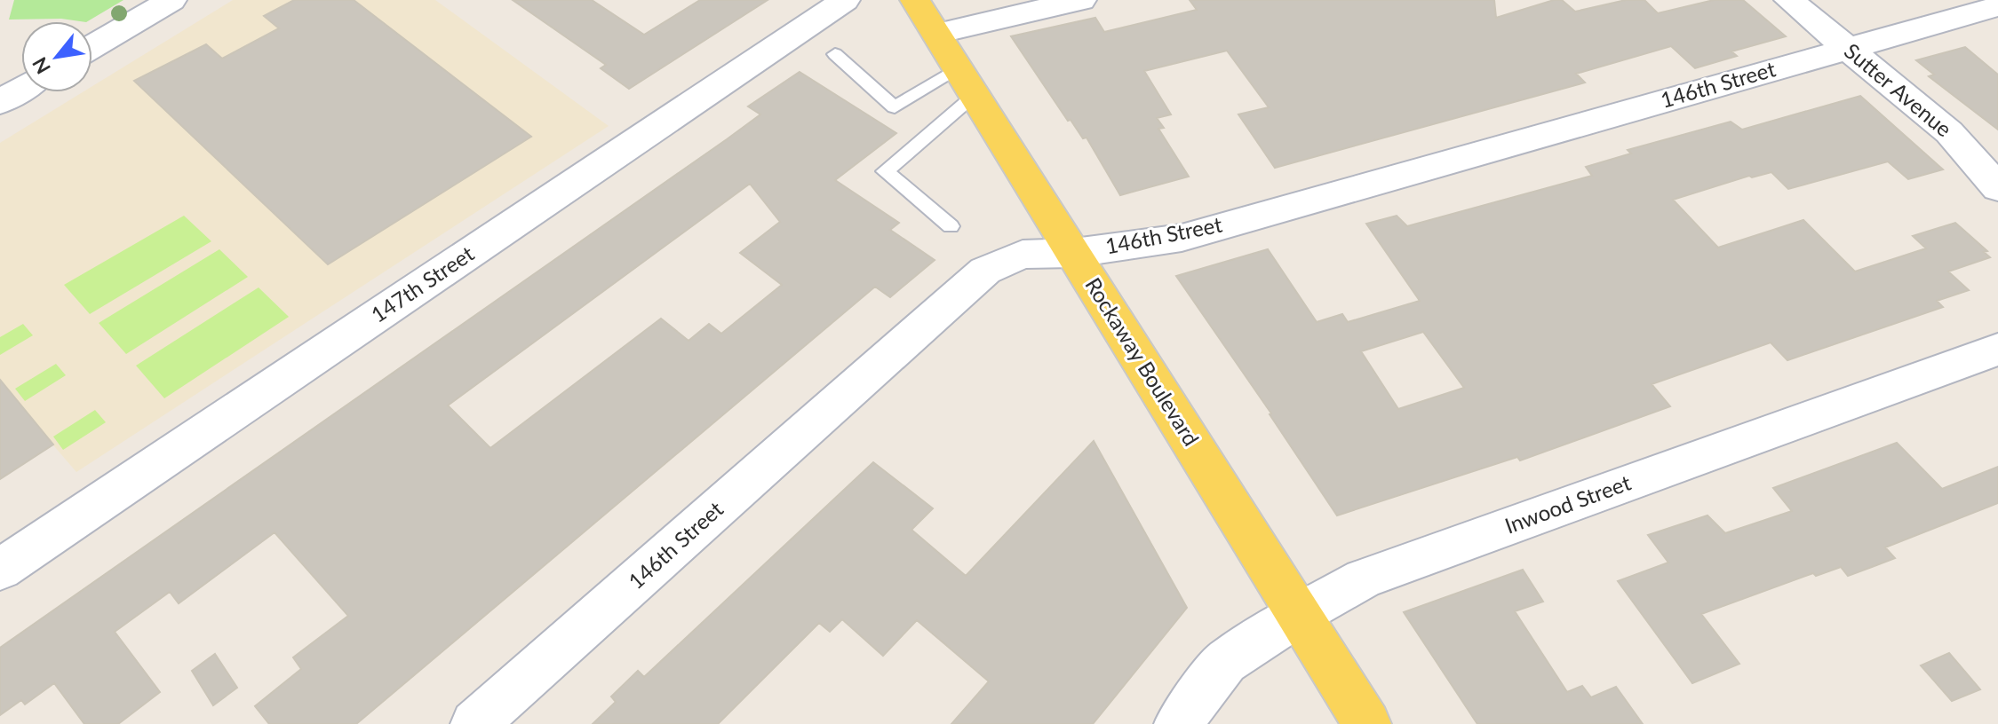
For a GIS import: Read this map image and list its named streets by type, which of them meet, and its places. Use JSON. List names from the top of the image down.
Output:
{
  "streets": {
    "main road": ["Rockaway Boulevard"],
    "street": [
      "146th Street",
      "Sutter Avenue",
      "147th Street",
      "Inwood Street"
    ]
  },
  "crossings": [
    ["146th Street", "Sutter Avenue"],
    ["146th Street", "Rockaway Boulevard"],
    ["Rockaway Boulevard", "Inwood Street"]
  ],
  "north": "bottom left"
}
